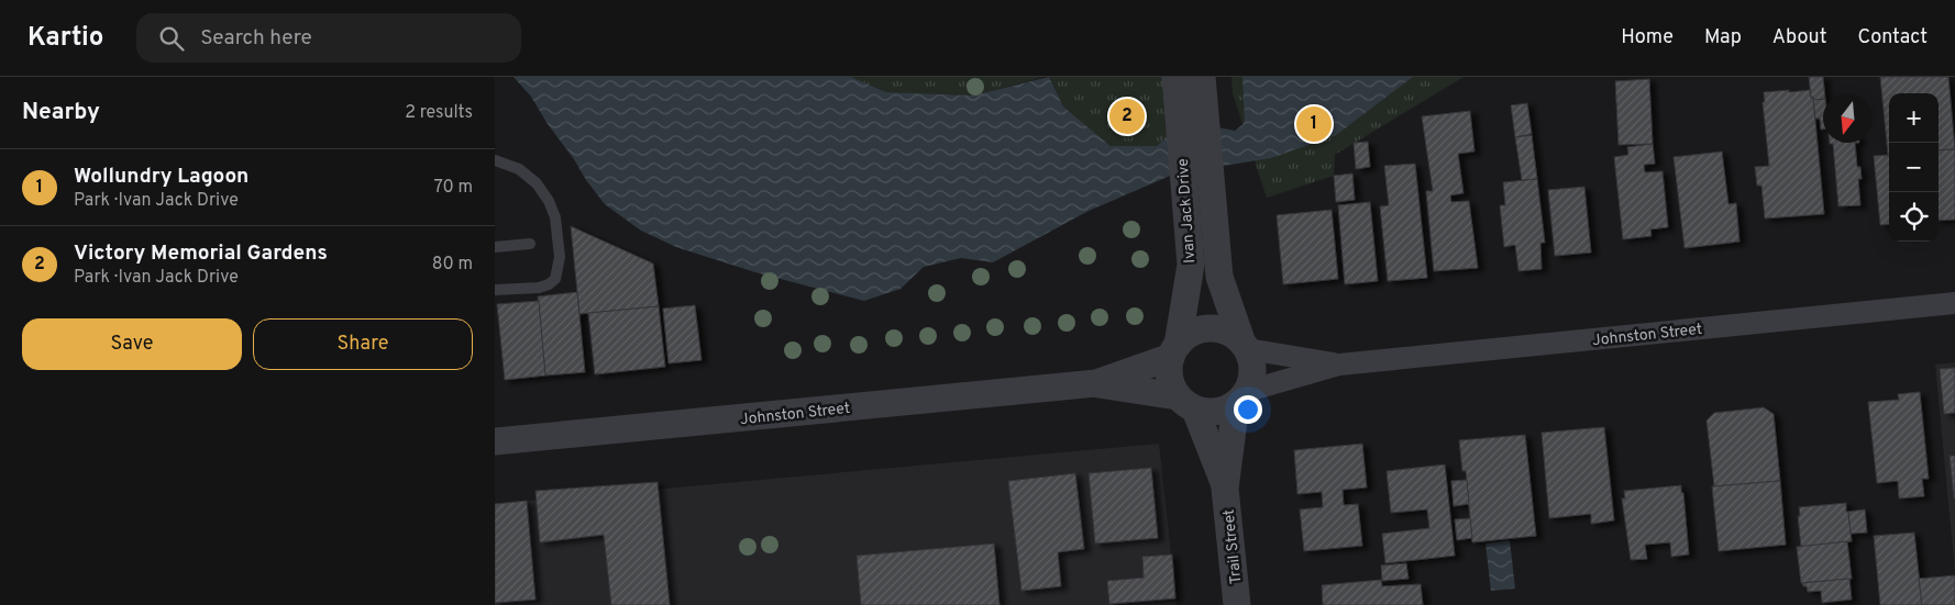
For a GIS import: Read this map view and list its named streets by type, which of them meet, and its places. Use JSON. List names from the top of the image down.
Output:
{
  "streets": {
    "street": ["Ivan Jack Drive", "Johnston Street", "Trail Street"]
  },
  "crossings": [
    ["Ivan Jack Drive", "Johnston Street"],
    ["Ivan Jack Drive", "Trail Street"],
    ["Johnston Street", "Trail Street"]
  ],
  "north": "bottom",
  "page": {
    "header": "Kartio",
    "search": "Search here",
    "nav": [
      "Home",
      "Map",
      "About",
      "Contact"
    ],
    "heading": ["Nearby", "2 results"],
    "map_buttons": ["+", "−"],
    "pins": ["2", "1"],
    "list": [
      {
        "mark": "1",
        "name": "Wollundry Lagoon",
        "note": "Park · Ivan Jack Drive",
        "value": "70 m"
      },
      {
        "mark": "2",
        "name": "Victory Memorial Gardens",
        "note": "Park · Ivan Jack Drive",
        "value": "80 m"
      }
    ],
    "buttons": ["Save", "Share"]
  }
}
